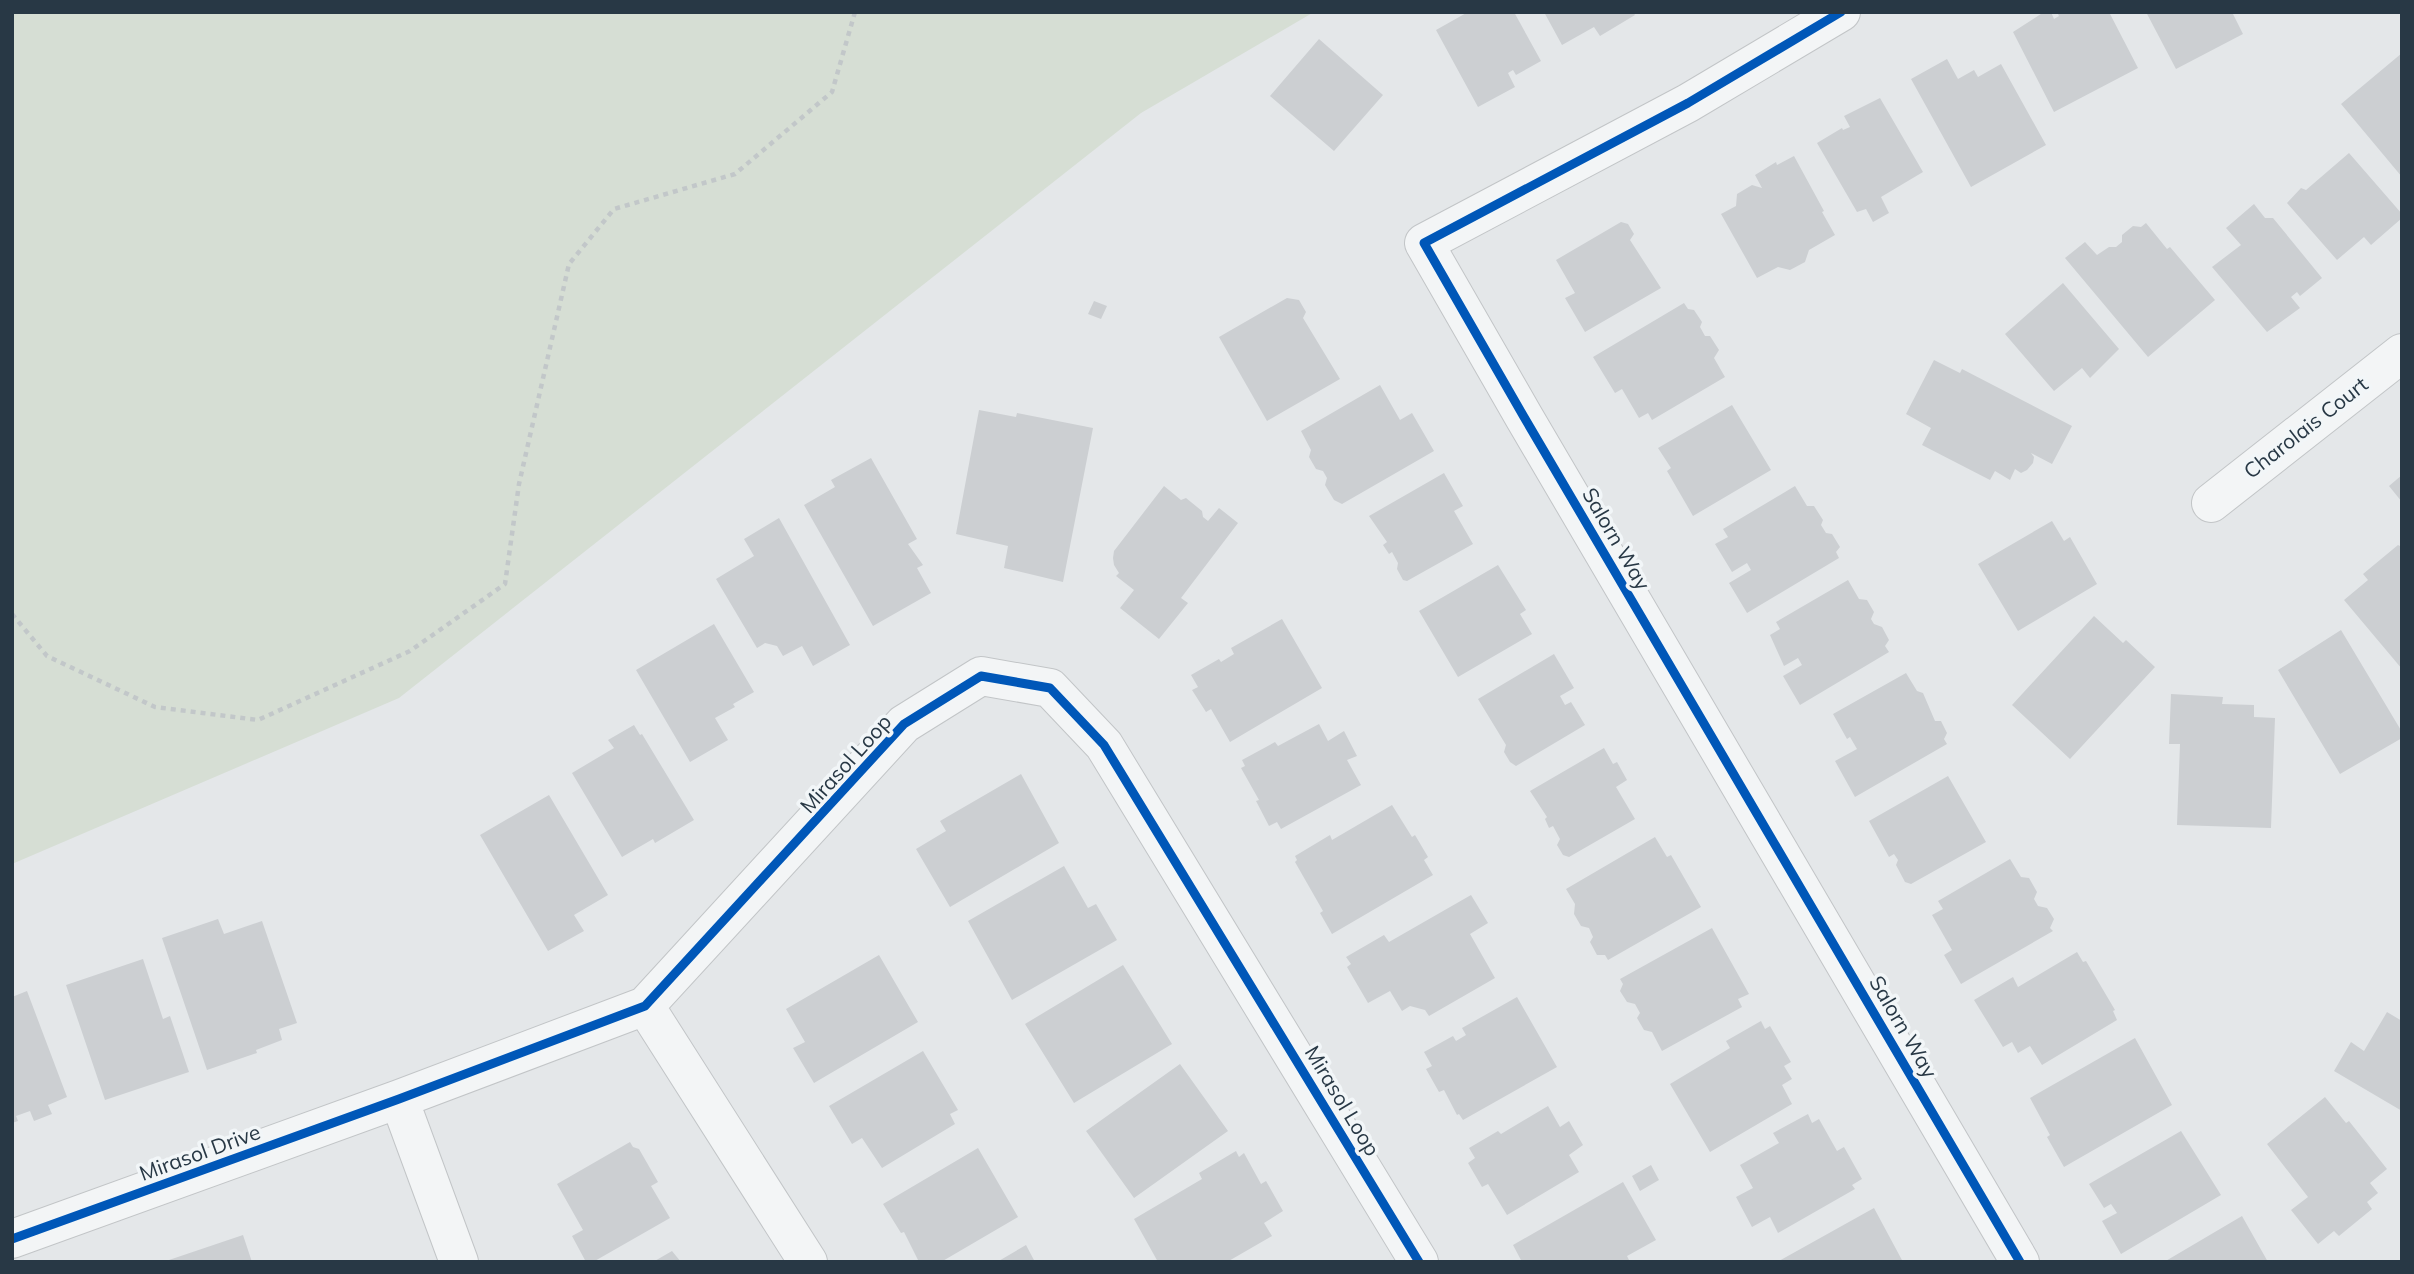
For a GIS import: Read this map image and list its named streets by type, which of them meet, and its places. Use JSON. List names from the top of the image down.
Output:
{
  "streets": {
    "street": [
      "Charolais Court",
      "Salorn Way",
      "Mirasol Loop",
      "Mirasol Drive"
    ]
  },
  "crossings": [
    ["Mirasol Loop", "Mirasol Drive"]
  ]
}
